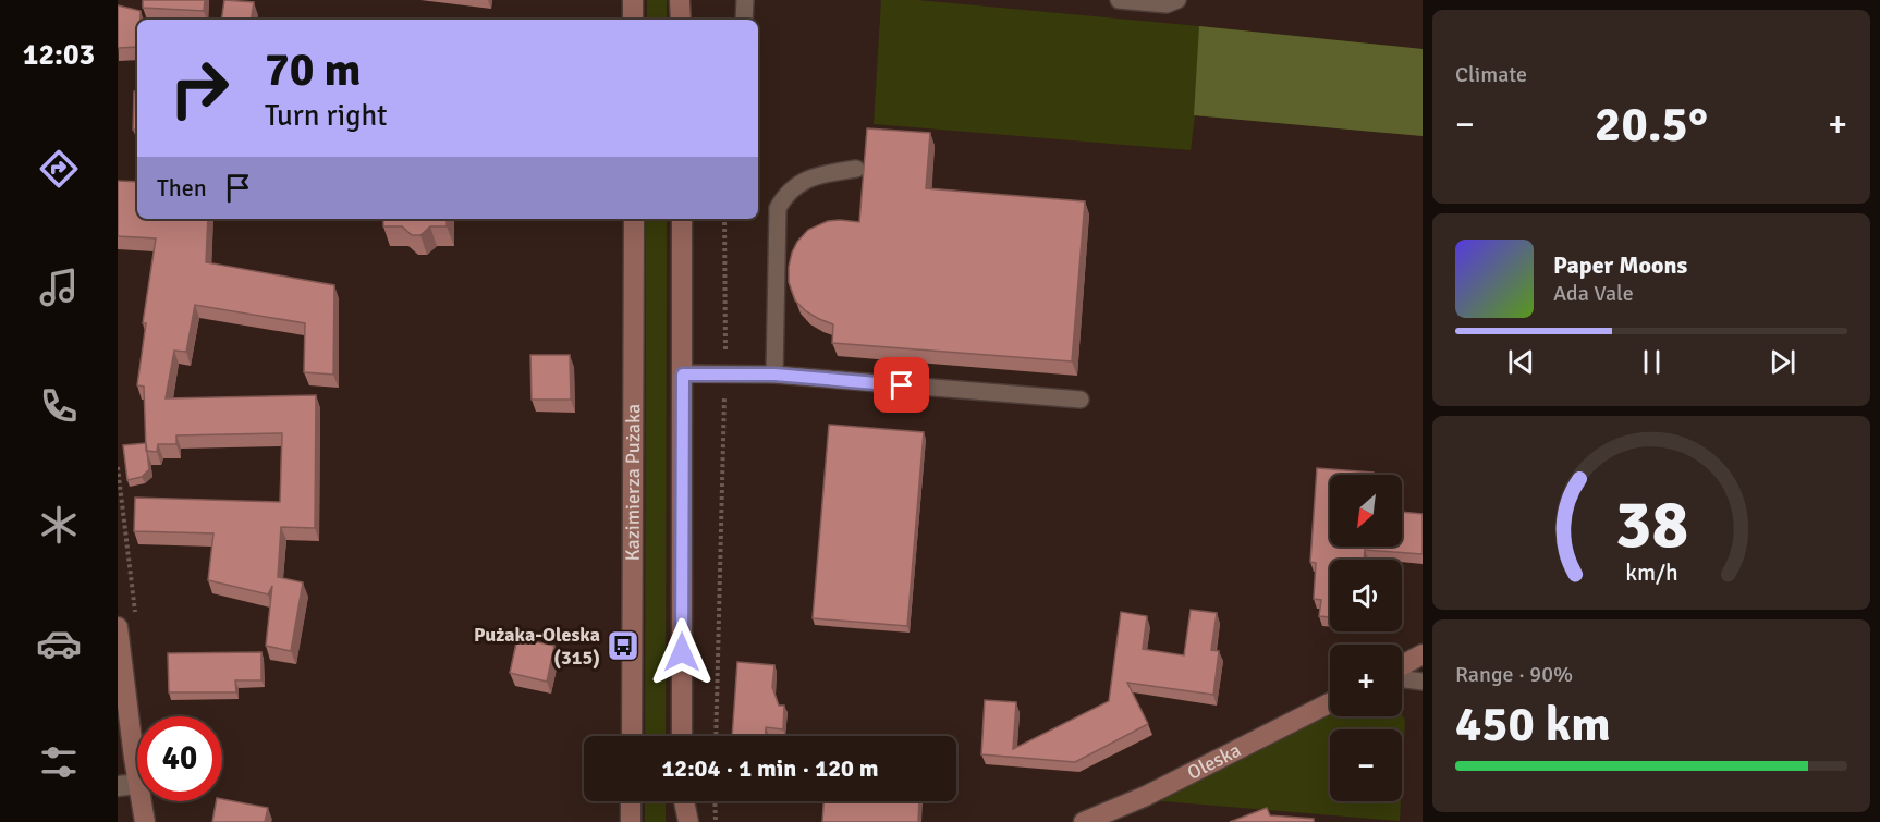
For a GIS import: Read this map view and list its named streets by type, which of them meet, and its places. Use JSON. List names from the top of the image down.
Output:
{
  "streets": {
    "street": ["Kazimierza Pużaka", "Oleska"]
  },
  "places": {
    "bus stop": ["Pużaka-Oleska (315)"]
  },
  "north": "bottom left",
  "page": {
    "tabs": "12:03",
    "tile": [
      "Climate",
      ["Range · 90%", "450 km"]
    ],
    "turn": ["70 m", "Turn right"],
    "heat": ["−", "20.5°", "+"],
    "then": "Then",
    "song": ["Paper Moons", "Ada Vale"],
    "map_buttons": ["+", "−"],
    "limit": "40",
    "trip": "12:04 · 1 min · 120 m",
    "gauge": ["38", "km/h"]
  }
}
